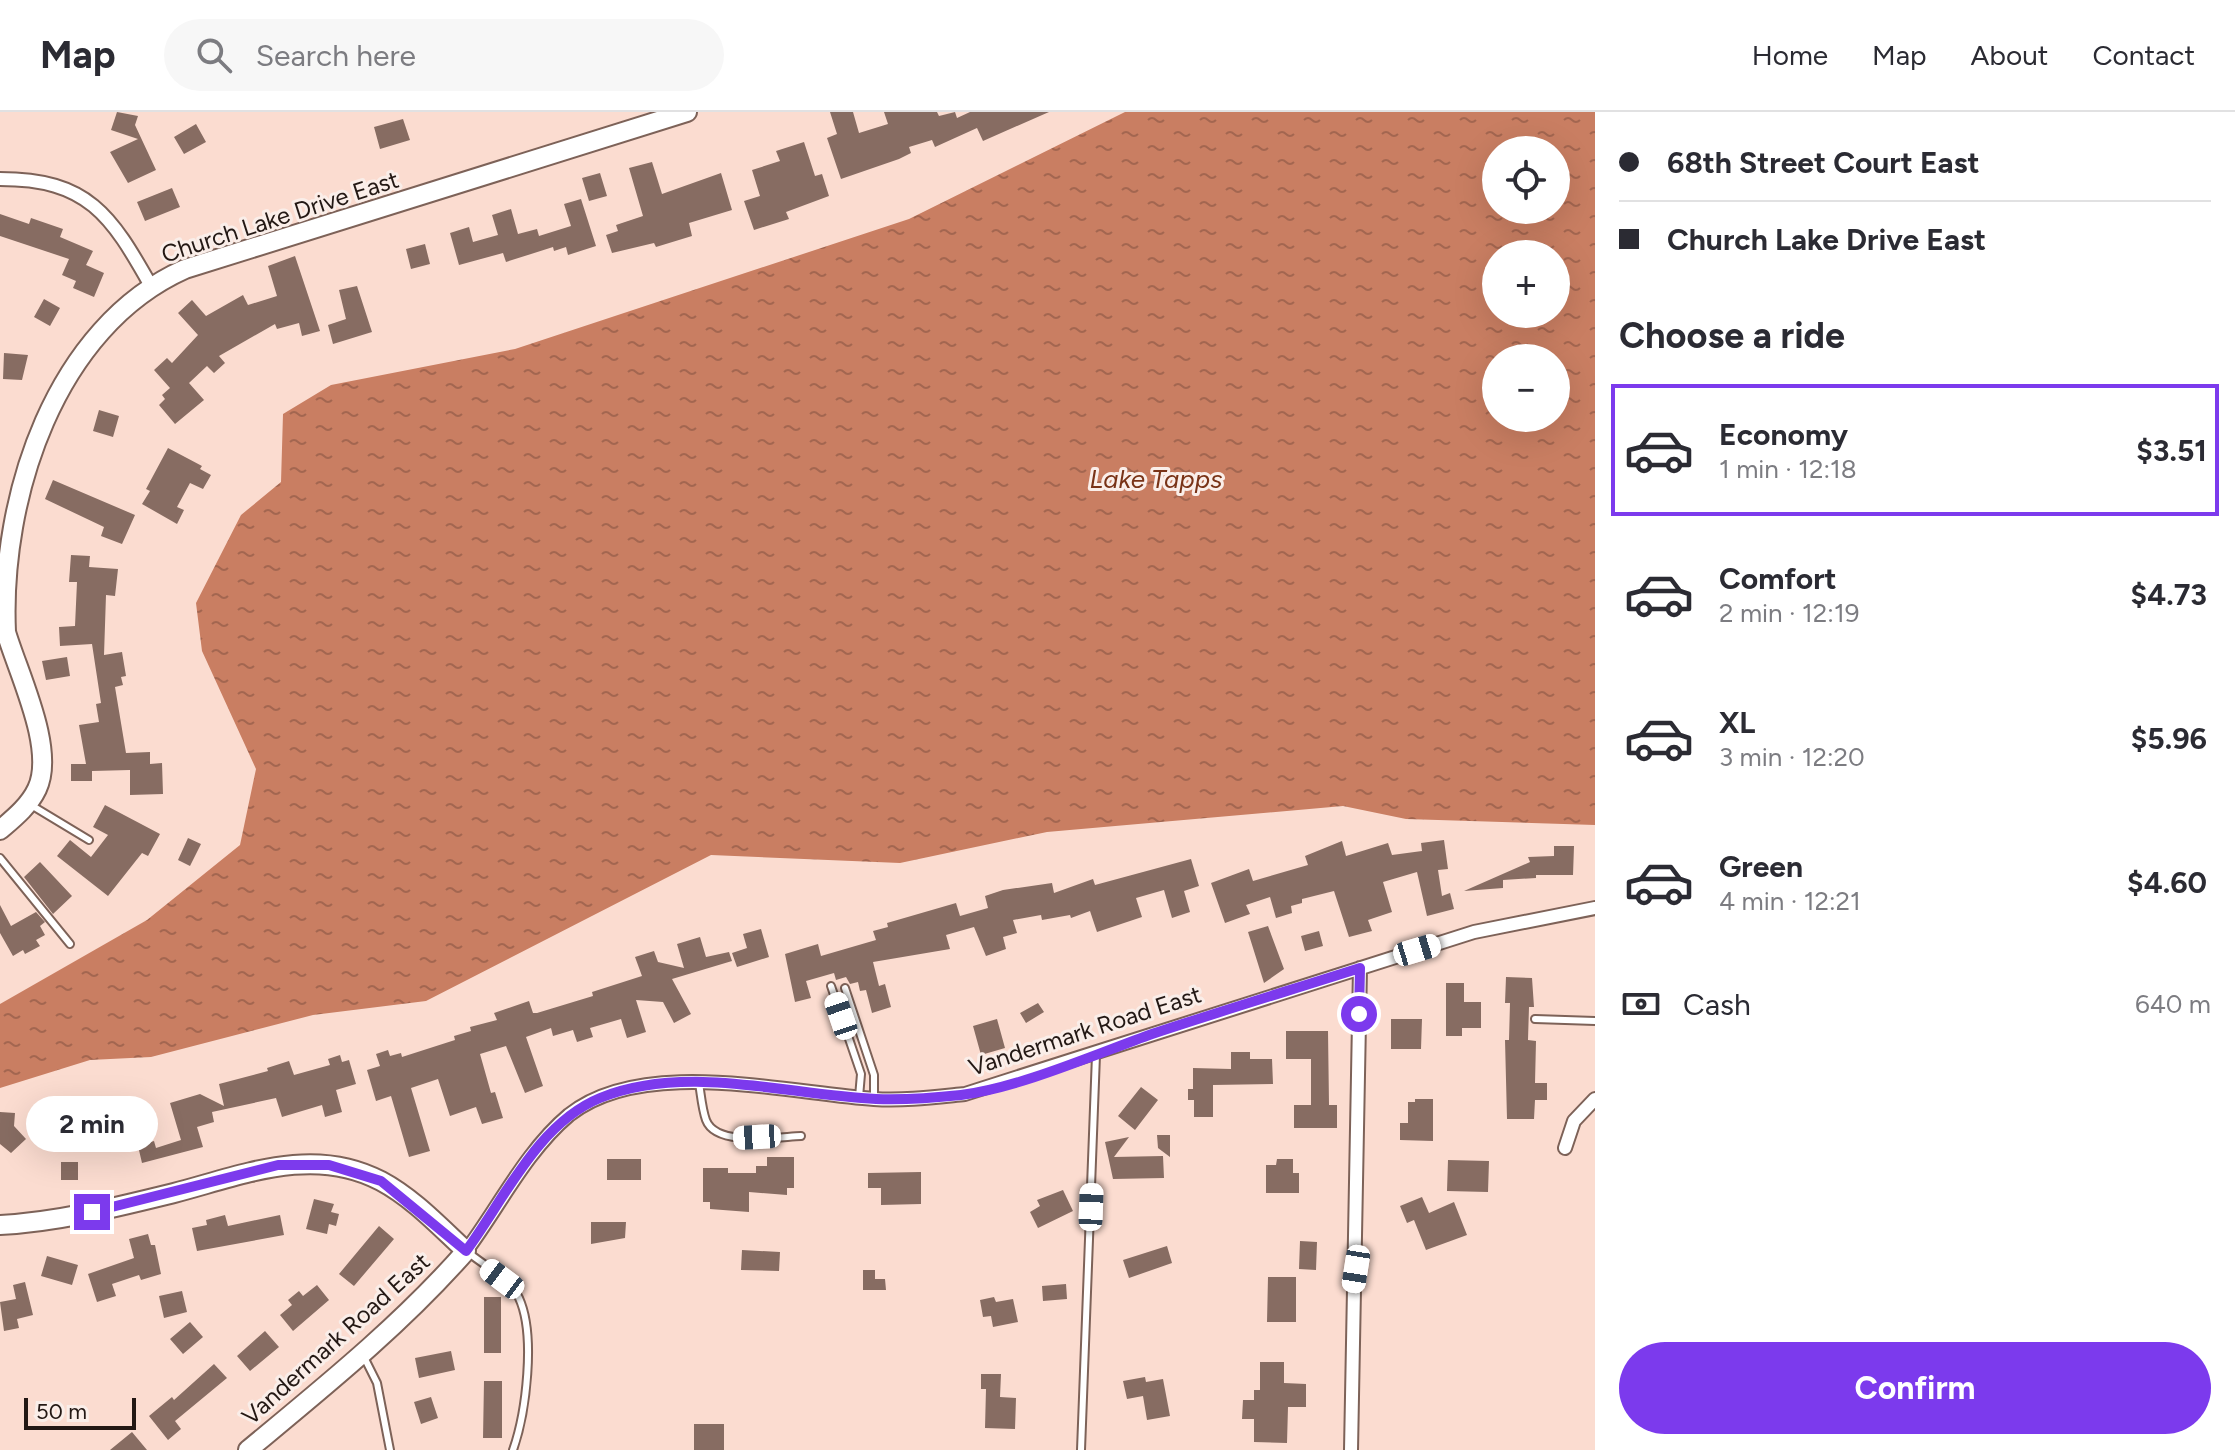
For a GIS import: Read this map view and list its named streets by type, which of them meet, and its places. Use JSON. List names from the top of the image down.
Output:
{
  "streets": {
    "street": ["Church Lake Drive East", "Vandermark Road East"]
  },
  "water": ["Lake Tapps"],
  "scale_bar": "50 m",
  "page": {
    "header": "Map",
    "search": "Search here",
    "nav": [
      "Home",
      "Map",
      "About",
      "Contact"
    ],
    "banner": ["68th Street Court East", "Church Lake Drive East"],
    "map_buttons": ["+", "−"],
    "heading": "Choose a ride",
    "list": [
      {
        "name": "Economy",
        "note": "1 min · 12:18",
        "value": "$3.51"
      },
      {
        "name": "Comfort",
        "note": "2 min · 12:19",
        "value": "$4.73"
      },
      {
        "name": "XL",
        "note": "3 min · 12:20",
        "value": "$5.96"
      },
      {
        "name": "Green",
        "note": "4 min · 12:21",
        "value": "$4.60"
      }
    ],
    "pay": ["Cash", "640 m"],
    "bubble": "2 min",
    "buttons": "Confirm",
    "scale": "50 m"
  }
}
